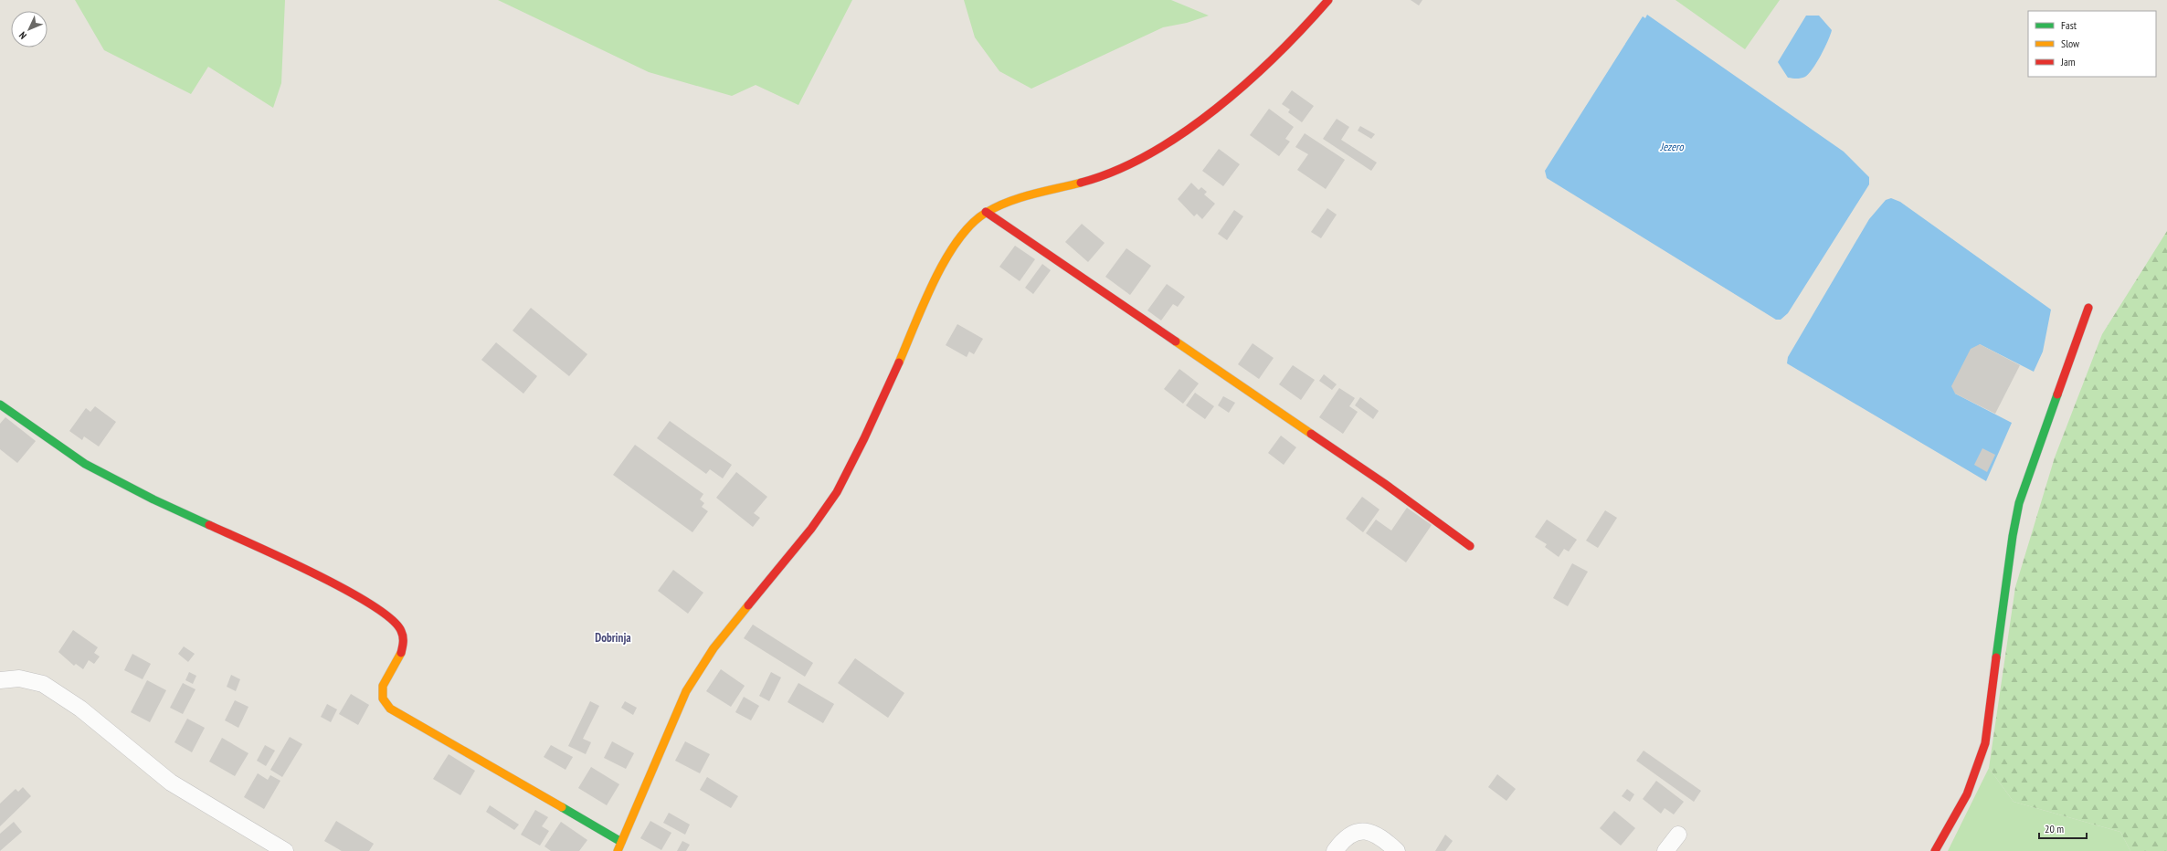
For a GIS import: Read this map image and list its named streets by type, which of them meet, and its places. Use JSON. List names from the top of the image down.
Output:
{
  "districts": ["Dobrinja"],
  "water": ["Jezero"],
  "legend": ["Fast", "Slow", "Jam"],
  "scale_bar": "20 m",
  "north": "bottom left"
}
